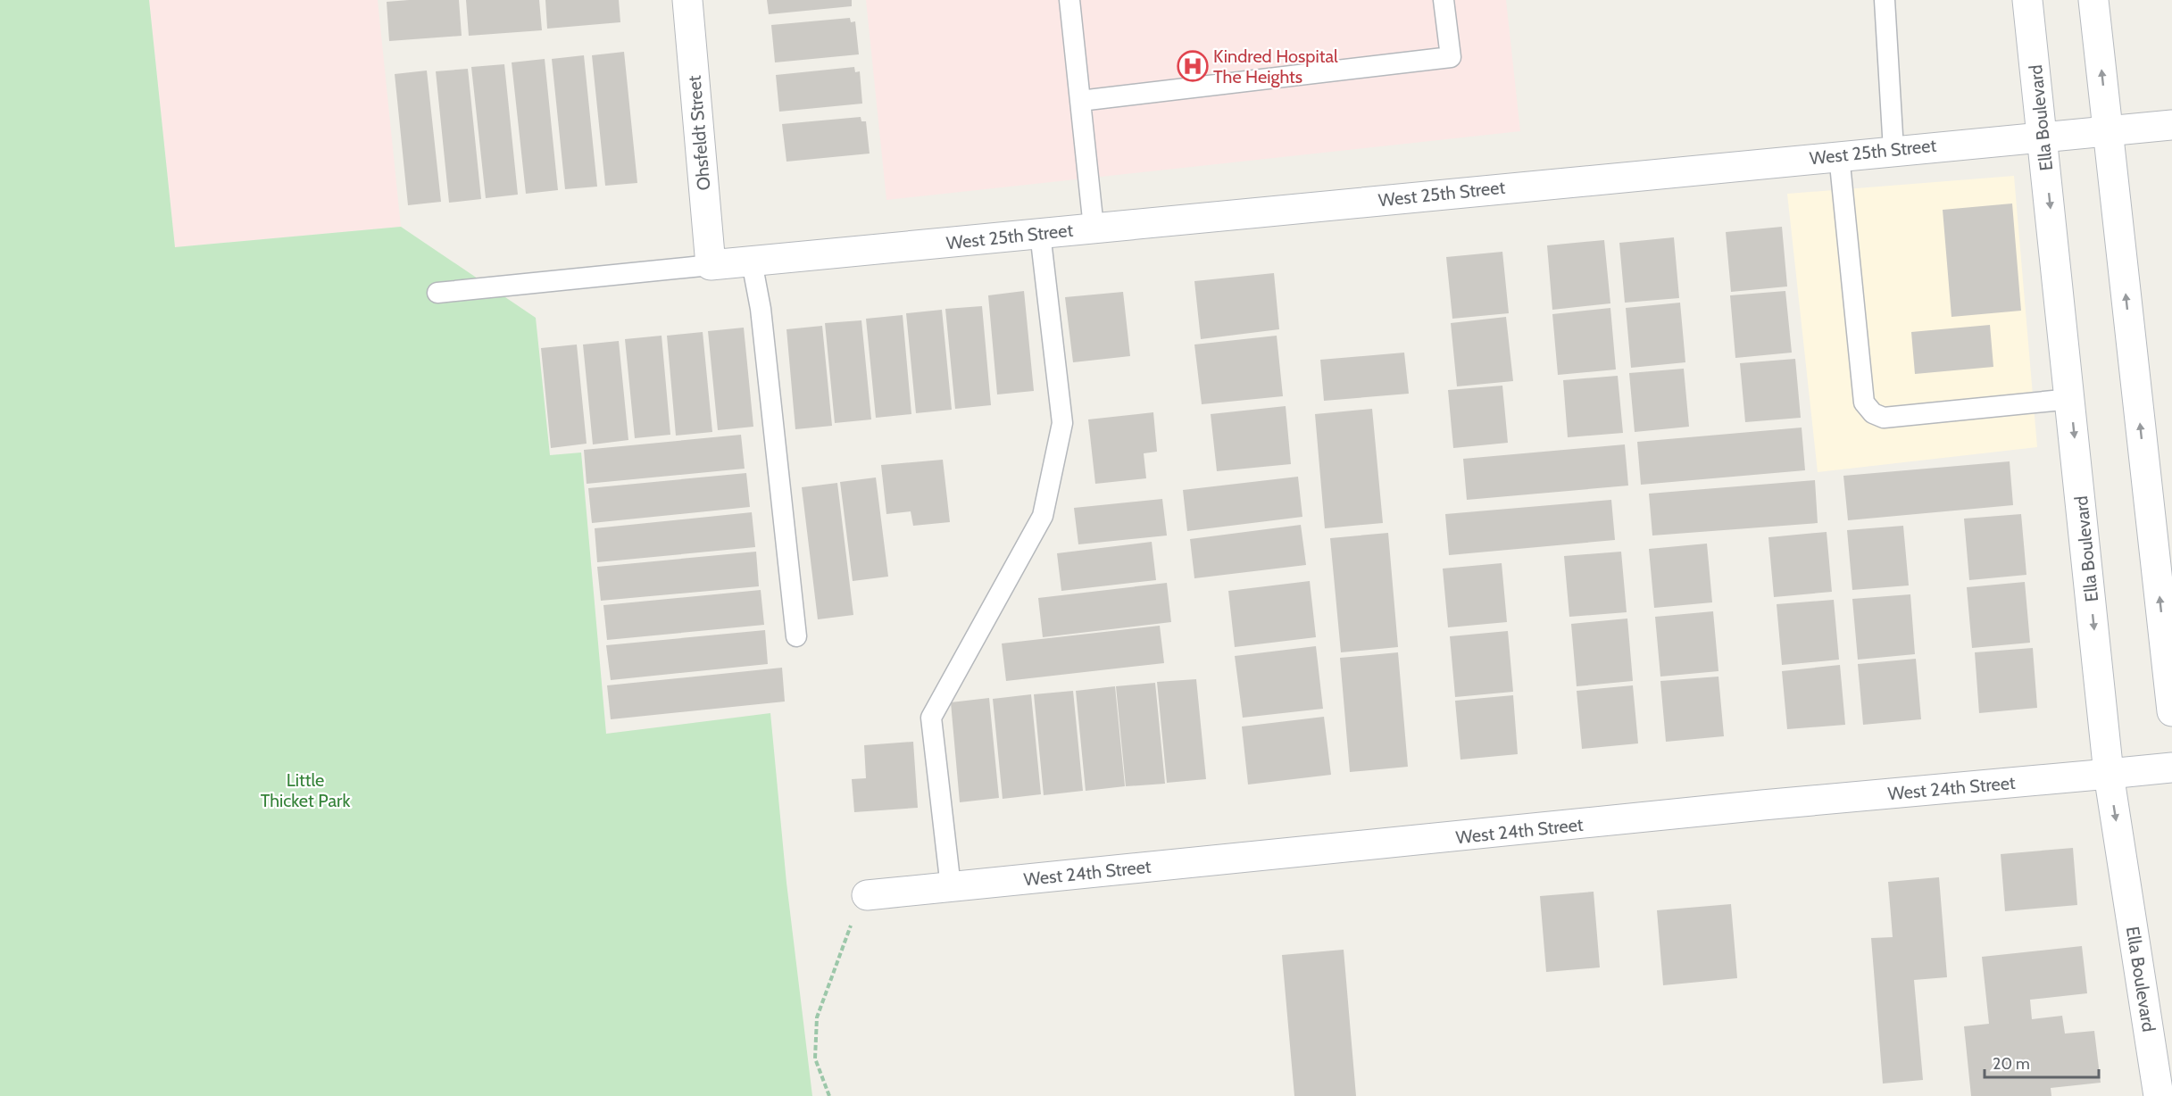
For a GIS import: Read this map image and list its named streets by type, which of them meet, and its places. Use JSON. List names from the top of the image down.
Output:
{
  "streets": {
    "street": [
      "Ella Boulevard",
      "Ohsfeldt Street",
      "West 25th Street",
      "West 24th Street"
    ]
  },
  "crossings": [
    ["Ella Boulevard", "West 25th Street"],
    ["Ella Boulevard", "West 24th Street"],
    ["Ohsfeldt Street", "West 25th Street"]
  ],
  "parks": ["Little Thicket Park"],
  "places": {
    "hospital": ["Kindred Hospital The Heights"]
  },
  "scale_bar": "20 m"
}
